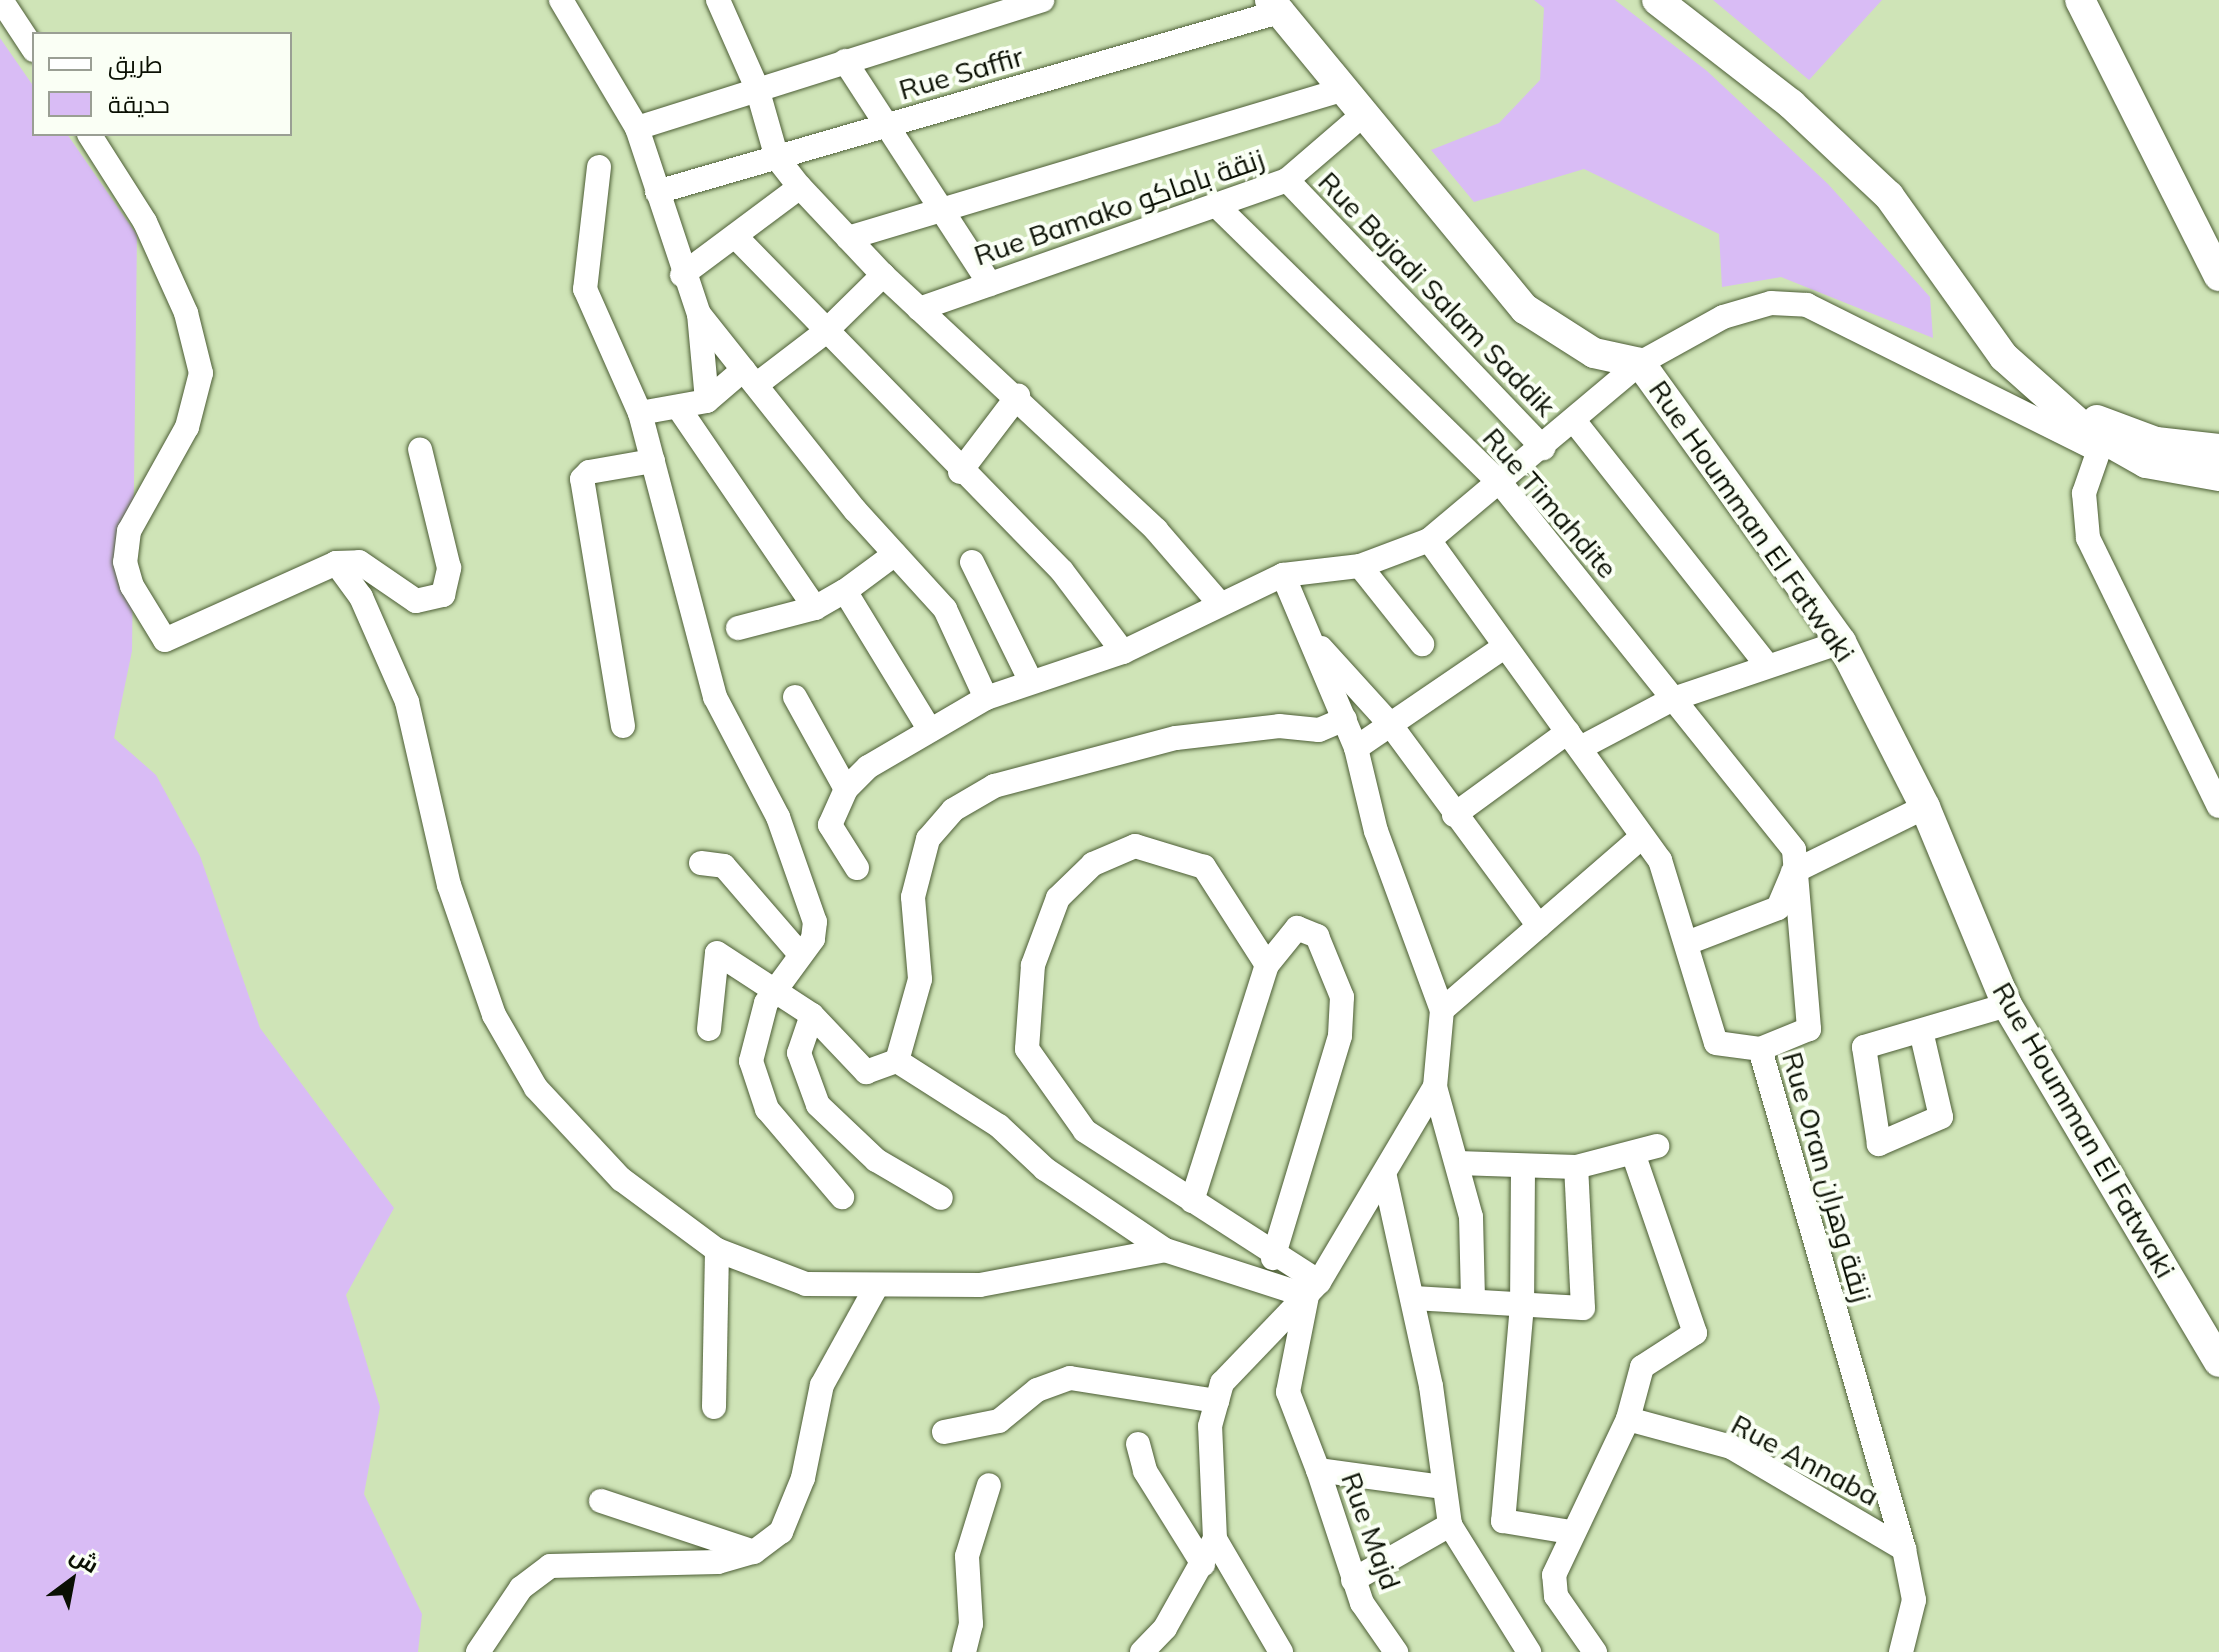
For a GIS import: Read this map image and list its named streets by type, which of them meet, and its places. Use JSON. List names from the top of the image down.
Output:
{
  "streets": {
    "street": [
      "Rue Saffir",
      "Rue Bamako زنقة باماكو",
      "Rue Bajadi Salam Saddik",
      "Rue Timahdite",
      "Rue Houmman El Fatwaki",
      "Rue Oran زنقة وهران",
      "Rue Annaba",
      "Rue Majd"
    ]
  },
  "crossings": [
    ["Rue Saffir", "Rue Houmman El Fatwaki"],
    ["Rue Bamako زنقة باماكو", "Rue Bajadi Salam Saddik"],
    ["Rue Bamako زنقة باماكو", "Rue Timahdite"],
    ["Rue Bamako زنقة باماكو", "Rue Houmman El Fatwaki"],
    ["Rue Timahdite", "Rue Oran زنقة وهران"],
    ["Rue Oran زنقة وهران", "Rue Annaba"]
  ],
  "legend": ["طريق", "حديقة"],
  "north": "top right"
}
